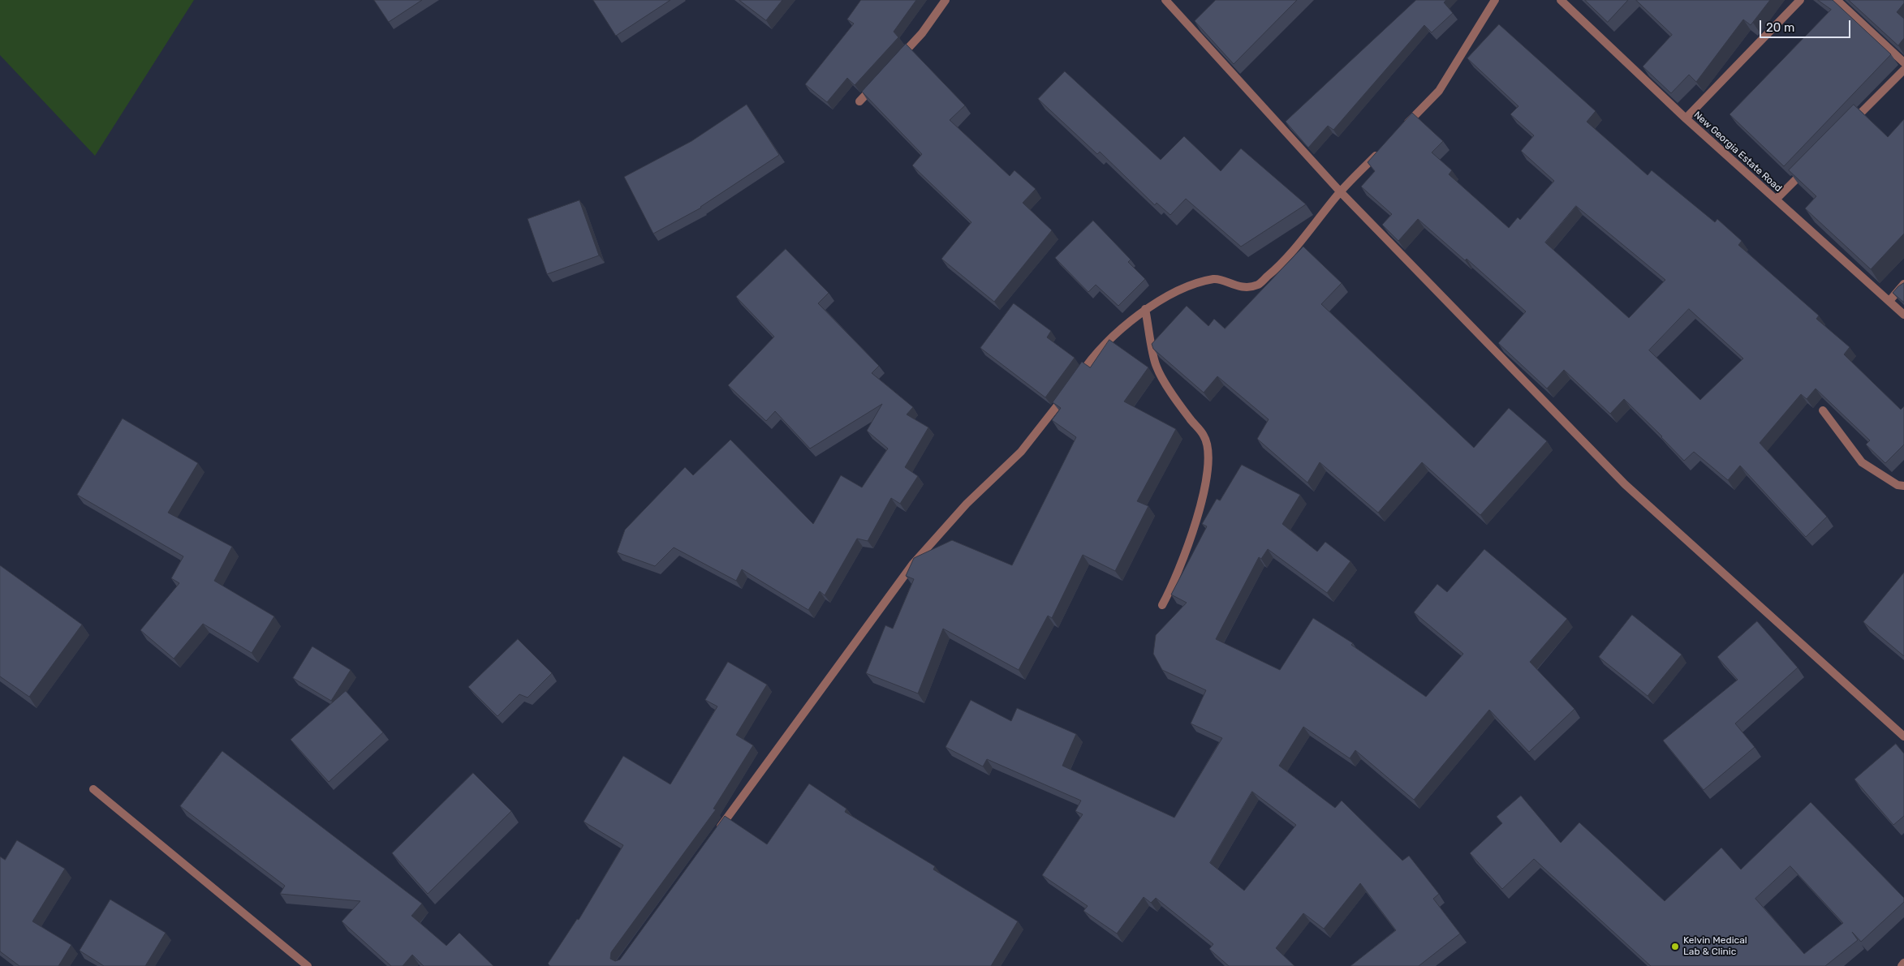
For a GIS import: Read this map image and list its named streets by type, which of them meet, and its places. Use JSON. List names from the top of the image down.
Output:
{
  "streets": {
    "street": ["New Georgia Estate Road"]
  },
  "places": ["Kelvin Medical Lab & Clinic"],
  "scale_bar": "20 m"
}
